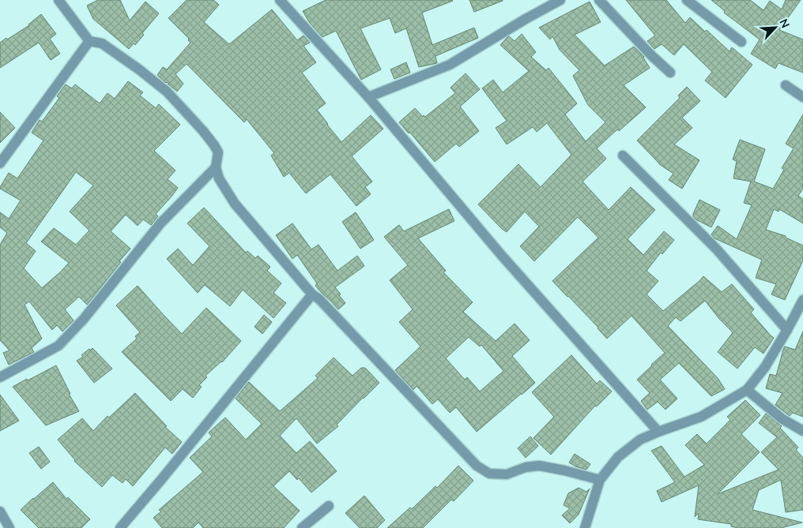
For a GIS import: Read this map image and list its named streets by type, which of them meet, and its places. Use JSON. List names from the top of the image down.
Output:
{
  "north": "top right"
}
